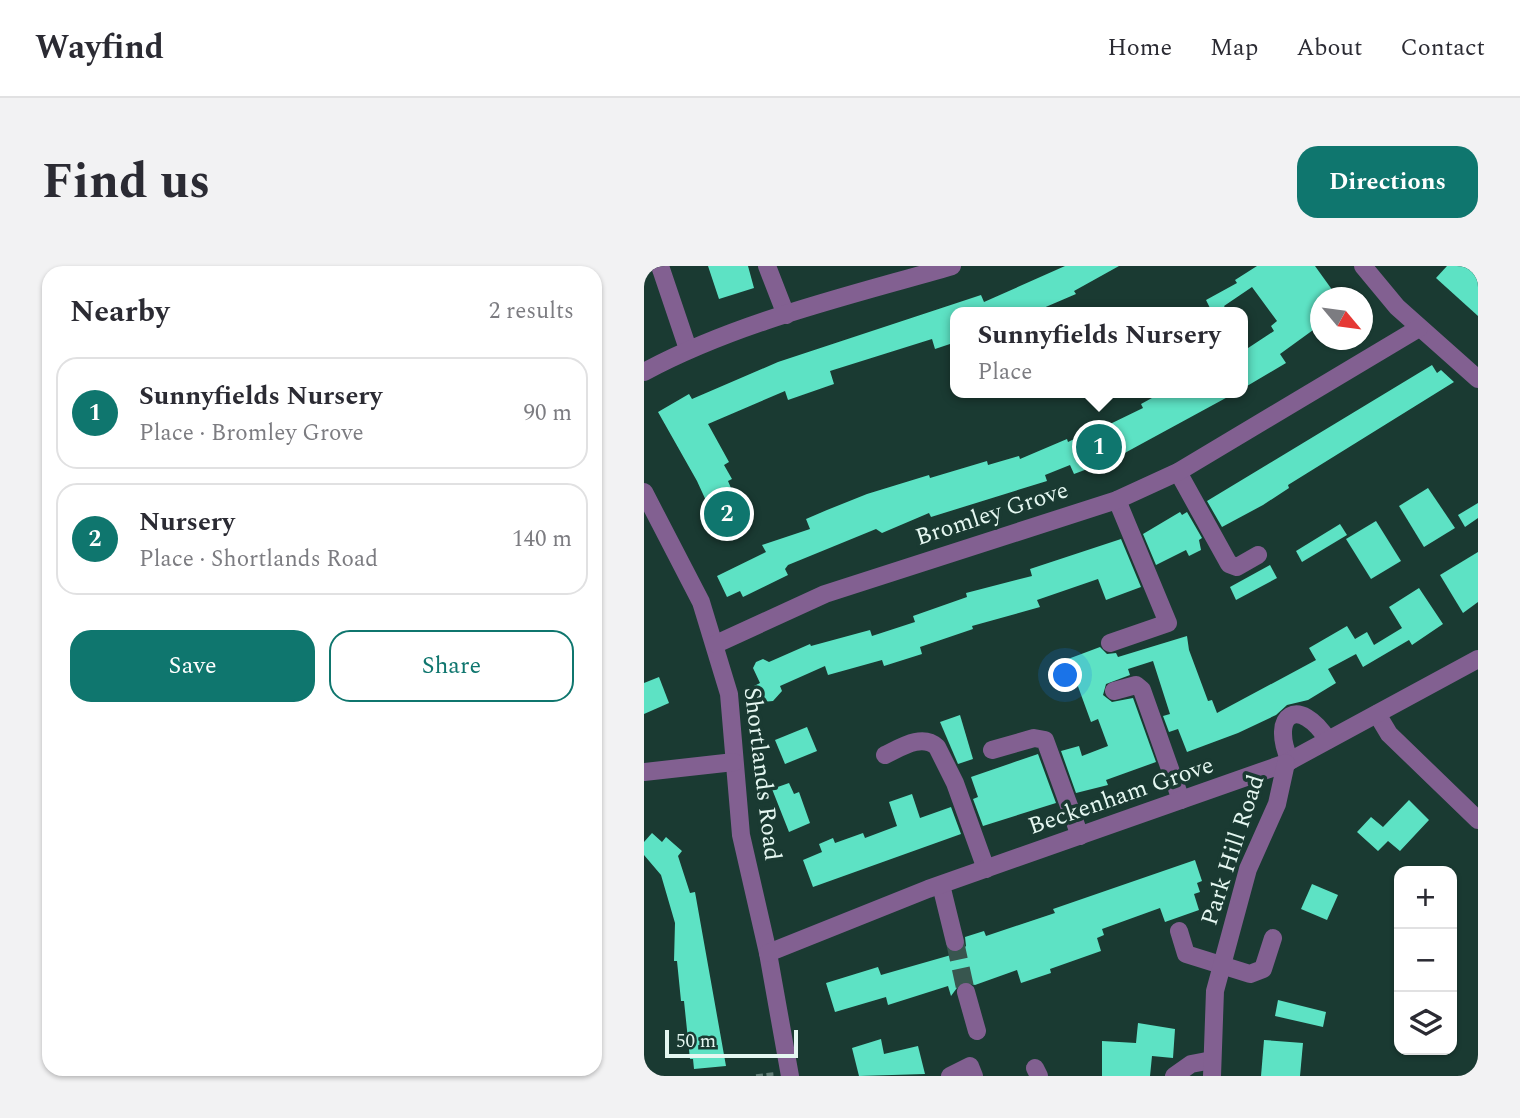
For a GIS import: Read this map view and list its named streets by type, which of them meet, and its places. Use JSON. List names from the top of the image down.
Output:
{
  "streets": {
    "street": [
      "Bromley Grove",
      "Shortlands Road",
      "Beckenham Grove",
      "Park Hill Road"
    ]
  },
  "crossings": [
    ["Bromley Grove", "Shortlands Road"],
    ["Shortlands Road", "Beckenham Grove"],
    ["Beckenham Grove", "Park Hill Road"]
  ],
  "scale_bar": "50 m",
  "north": "bottom right",
  "page": {
    "header": "Wayfind",
    "nav": [
      "Home",
      "Map",
      "About",
      "Contact"
    ],
    "title": "Find us",
    "buttons": [
      "Directions",
      ["Save", "Share"]
    ],
    "heading": ["Nearby", "2 results"],
    "popup": ["Sunnyfields Nursery", "Place"],
    "list": [
      {
        "mark": "1",
        "name": "Sunnyfields Nursery",
        "note": "Place · Bromley Grove",
        "value": "90 m"
      },
      {
        "mark": "2",
        "name": "Nursery",
        "note": "Place · Shortlands Road",
        "value": "140 m"
      }
    ],
    "pins": ["1", "2"],
    "map_buttons": ["+", "−"],
    "scale": "50 m"
  }
}
